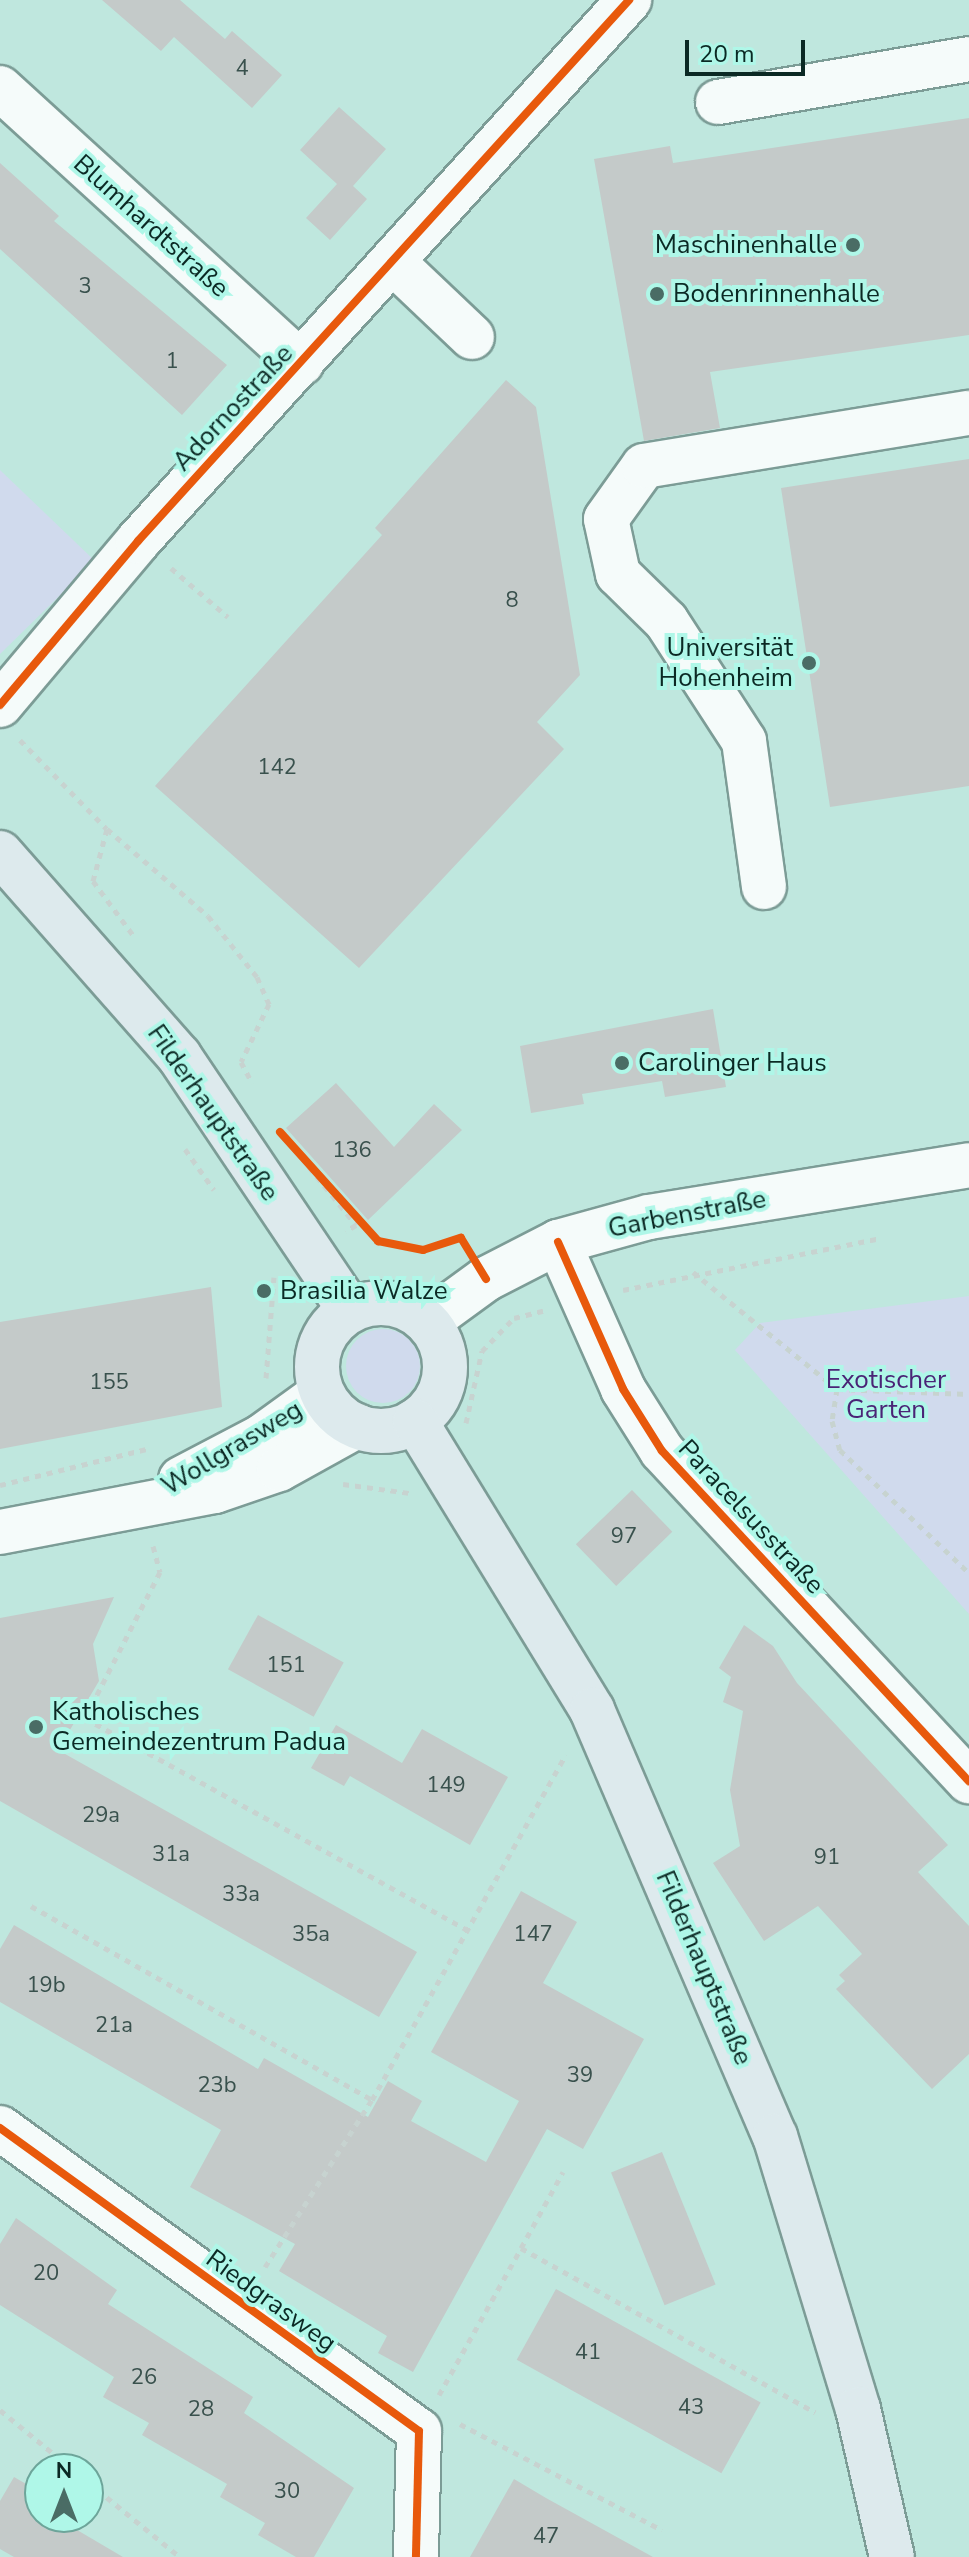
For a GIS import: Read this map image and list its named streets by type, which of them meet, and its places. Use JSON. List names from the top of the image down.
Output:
{
  "streets": {
    "main road": ["Filderhauptstraße"],
    "street": [
      "Blumhardtstraße",
      "Adornostraße",
      "Garbenstraße",
      "Wollgrasweg",
      "Paracelsusstraße",
      "Riedgrasweg"
    ]
  },
  "crossings": [
    ["Blumhardtstraße", "Adornostraße"],
    ["Filderhauptstraße", "Garbenstraße"],
    ["Filderhauptstraße", "Wollgrasweg"],
    ["Garbenstraße", "Wollgrasweg"],
    ["Garbenstraße", "Paracelsusstraße"]
  ],
  "parks": ["Exotischer Garten"],
  "places": [
    "Maschinenhalle",
    "Bodenrinnenhalle",
    "Universität Hohenheim",
    "Carolinger Haus",
    "Brasilia Walze",
    "Katholisches Gemeindezentrum Padua"
  ],
  "house_numbers": [
    "4",
    "3",
    "1",
    "8",
    "142",
    "136",
    "155",
    "97",
    "151",
    "149",
    "29a",
    "31a",
    "91",
    "33a",
    "35a",
    "147",
    "19b",
    "21a",
    "39",
    "23b",
    "20",
    "41",
    "26",
    "43",
    "28",
    "30",
    "47"
  ],
  "scale_bar": "20 m",
  "north": "top"
}
